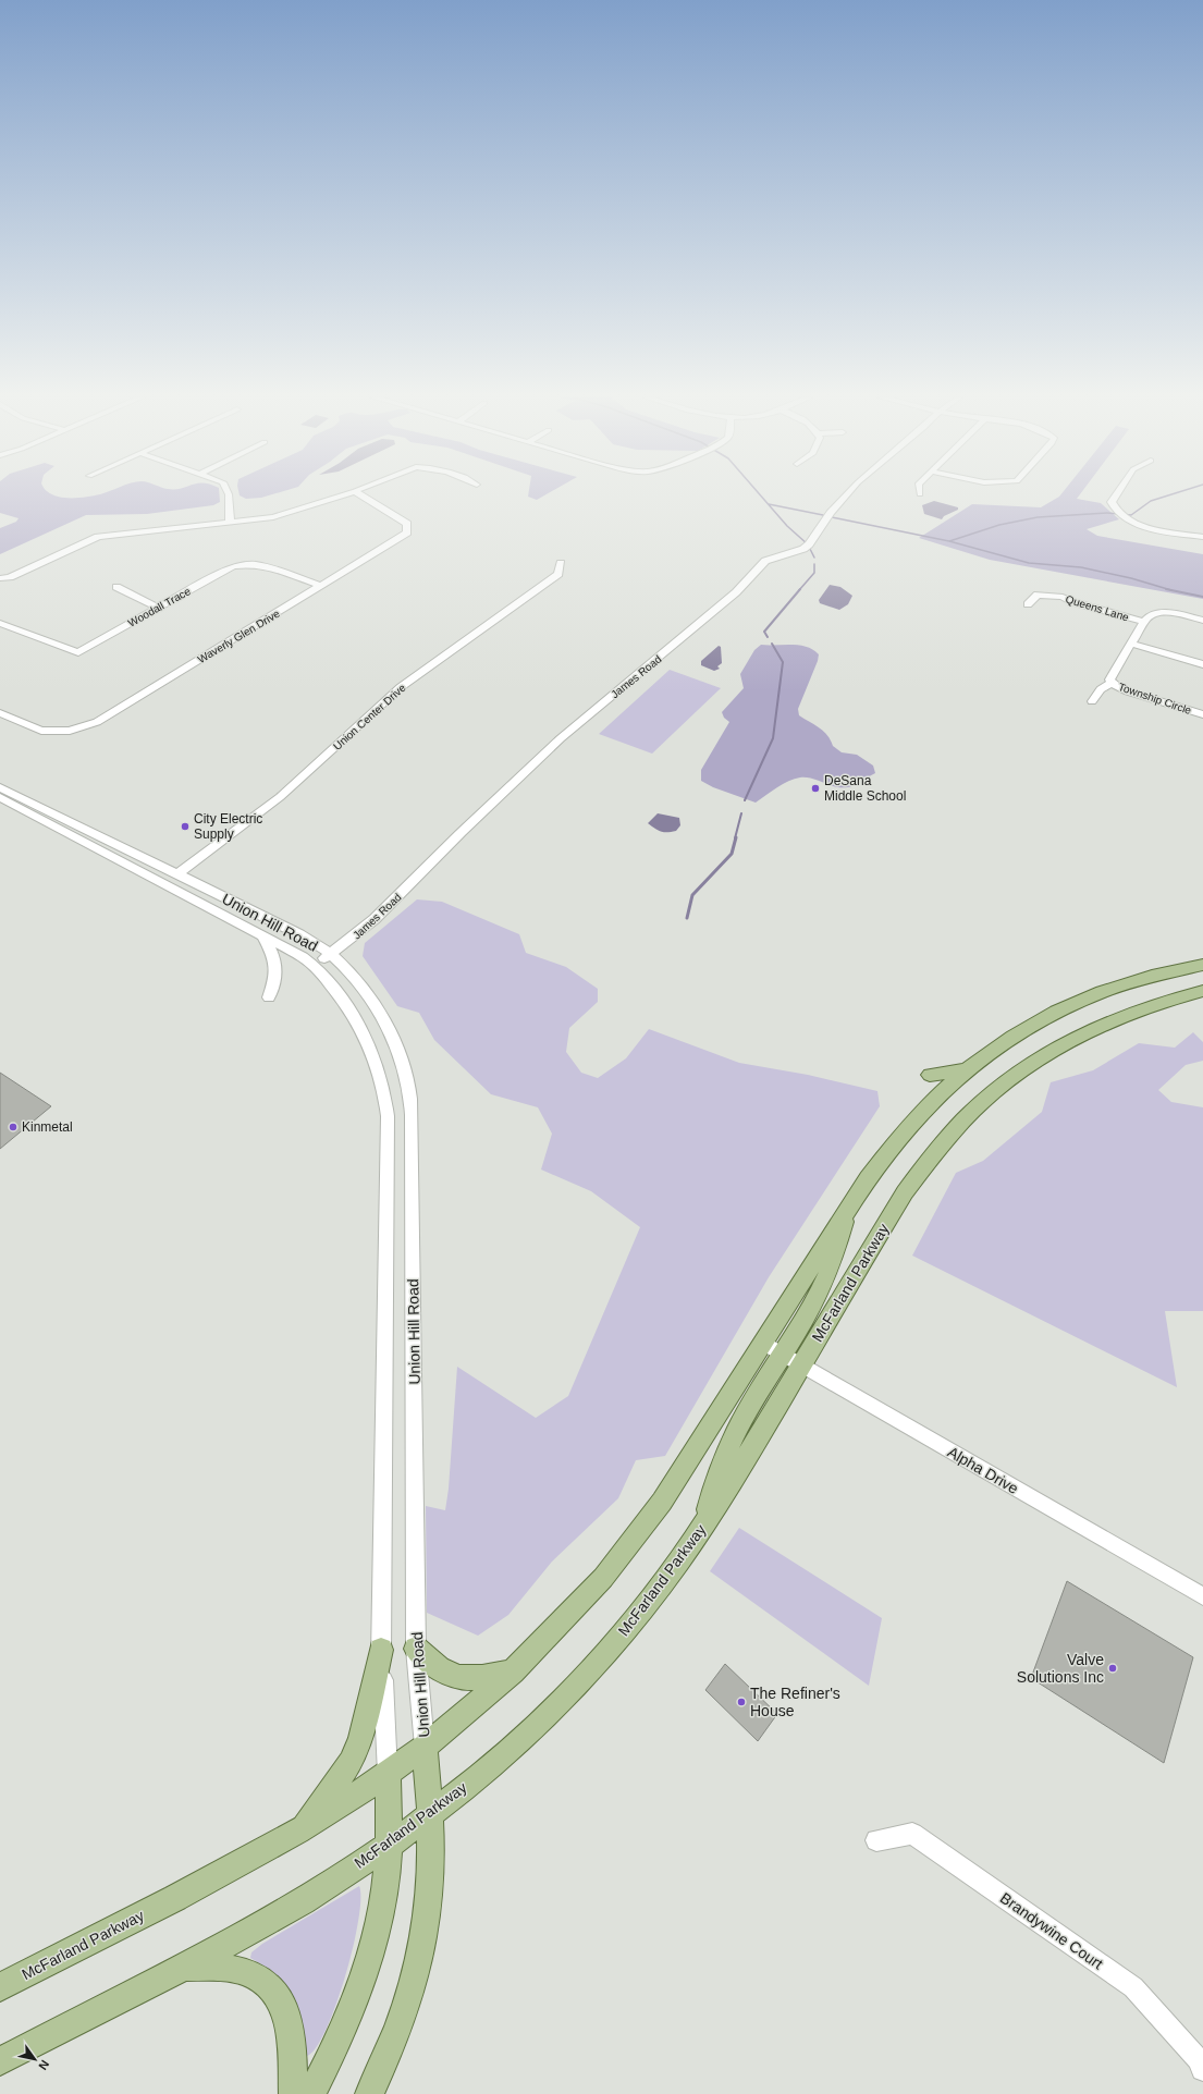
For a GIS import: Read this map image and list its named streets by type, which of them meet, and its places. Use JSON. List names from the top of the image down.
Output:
{
  "streets": {
    "main road": ["Union Hill Road", "McFarland Parkway"],
    "street": [
      "Woodall Trace",
      "Queens Lane",
      "Waverly Glen Drive",
      "James Road",
      "Township Circle",
      "Union Center Drive",
      "Alpha Drive",
      "Brandywine Court"
    ]
  },
  "crossings": [
    ["Woodall Trace", "Waverly Glen Drive"],
    ["Queens Lane", "Township Circle"],
    ["James Road", "Union Hill Road"],
    ["Union Center Drive", "Union Hill Road"],
    ["Union Hill Road", "McFarland Parkway"],
    ["McFarland Parkway", "Alpha Drive"]
  ],
  "places": [
    "DeSana Middle School",
    "City Electric Supply",
    "Kinmetal",
    "Valve Solutions Inc",
    "The Refiner's House"
  ],
  "north": "bottom right"
}
